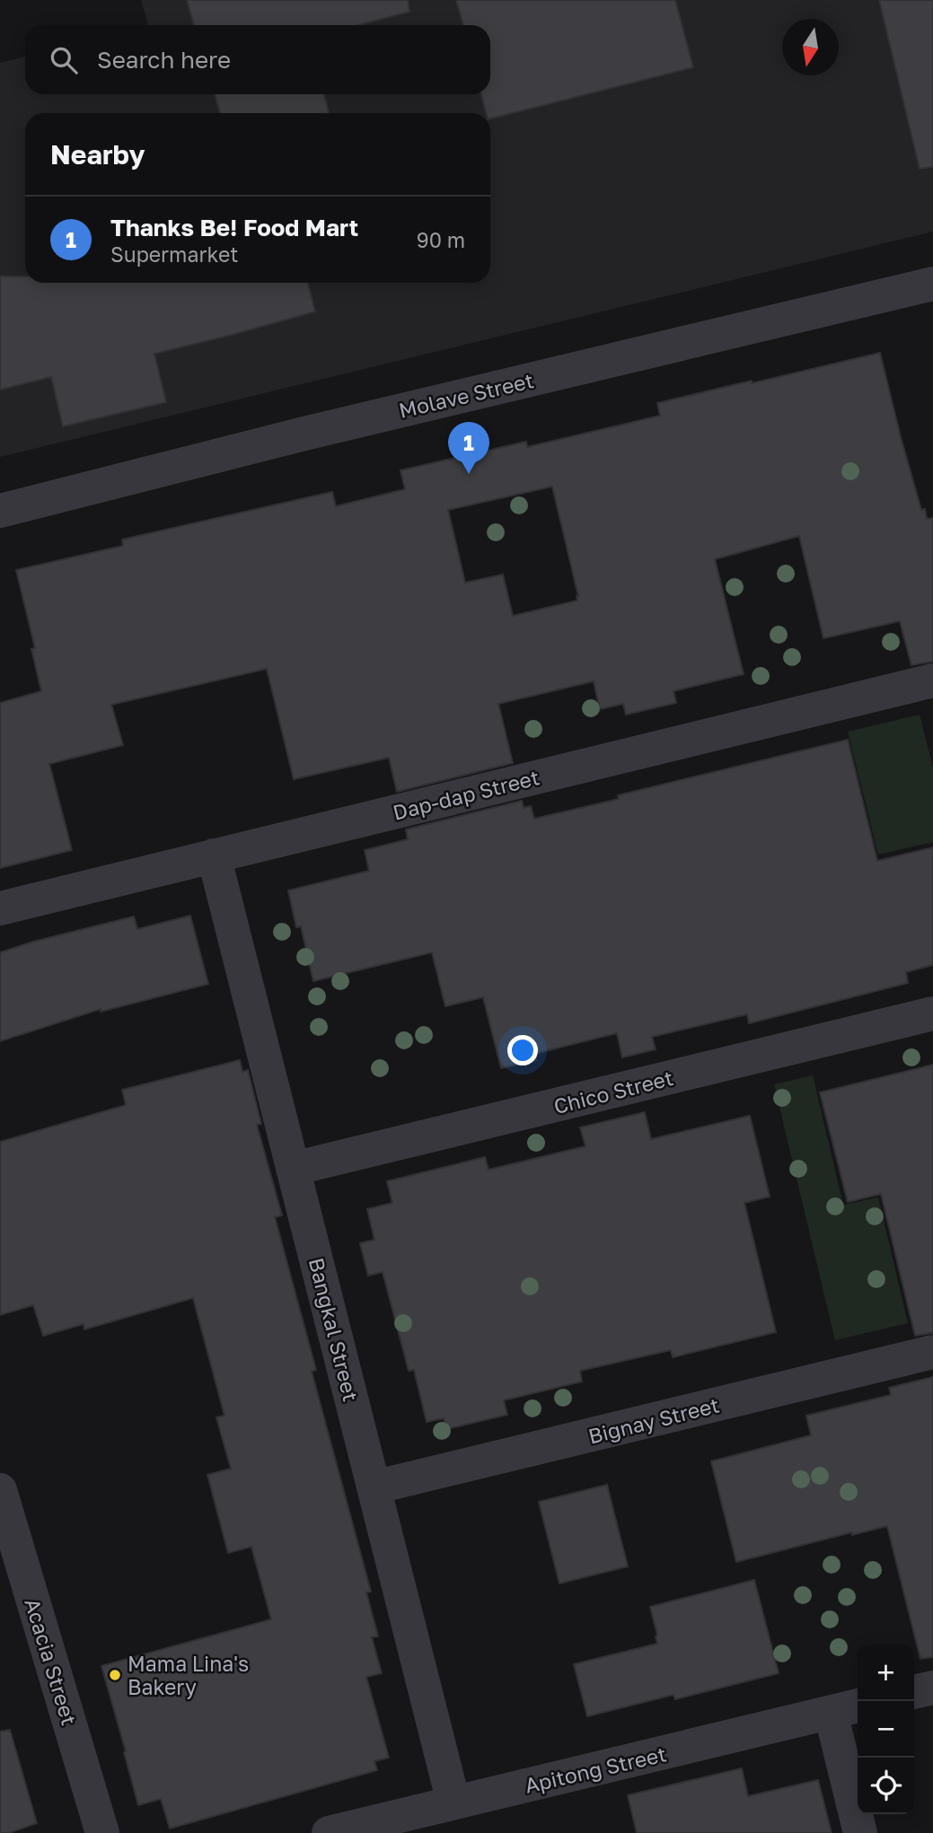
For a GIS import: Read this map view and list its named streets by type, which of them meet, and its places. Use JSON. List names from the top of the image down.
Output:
{
  "streets": {
    "street": [
      "Molave Street",
      "Dap-dap Street",
      "Chico Street",
      "Bangkal Street",
      "Bignay Street",
      "Acacia Street",
      "Apitong Street"
    ]
  },
  "crossings": [
    ["Dap-dap Street", "Bangkal Street"],
    ["Chico Street", "Bangkal Street"],
    ["Bangkal Street", "Bignay Street"],
    ["Bangkal Street", "Apitong Street"]
  ],
  "places": ["Mama Lina's Bakery"],
  "north": "bottom",
  "page": {
    "search": "Search here",
    "heading": "Nearby",
    "list": [
      {
        "mark": "1",
        "name": "Thanks Be! Food Mart",
        "note": "Supermarket",
        "value": "90 m"
      }
    ],
    "pins": "1",
    "map_buttons": ["+", "−"]
  }
}
